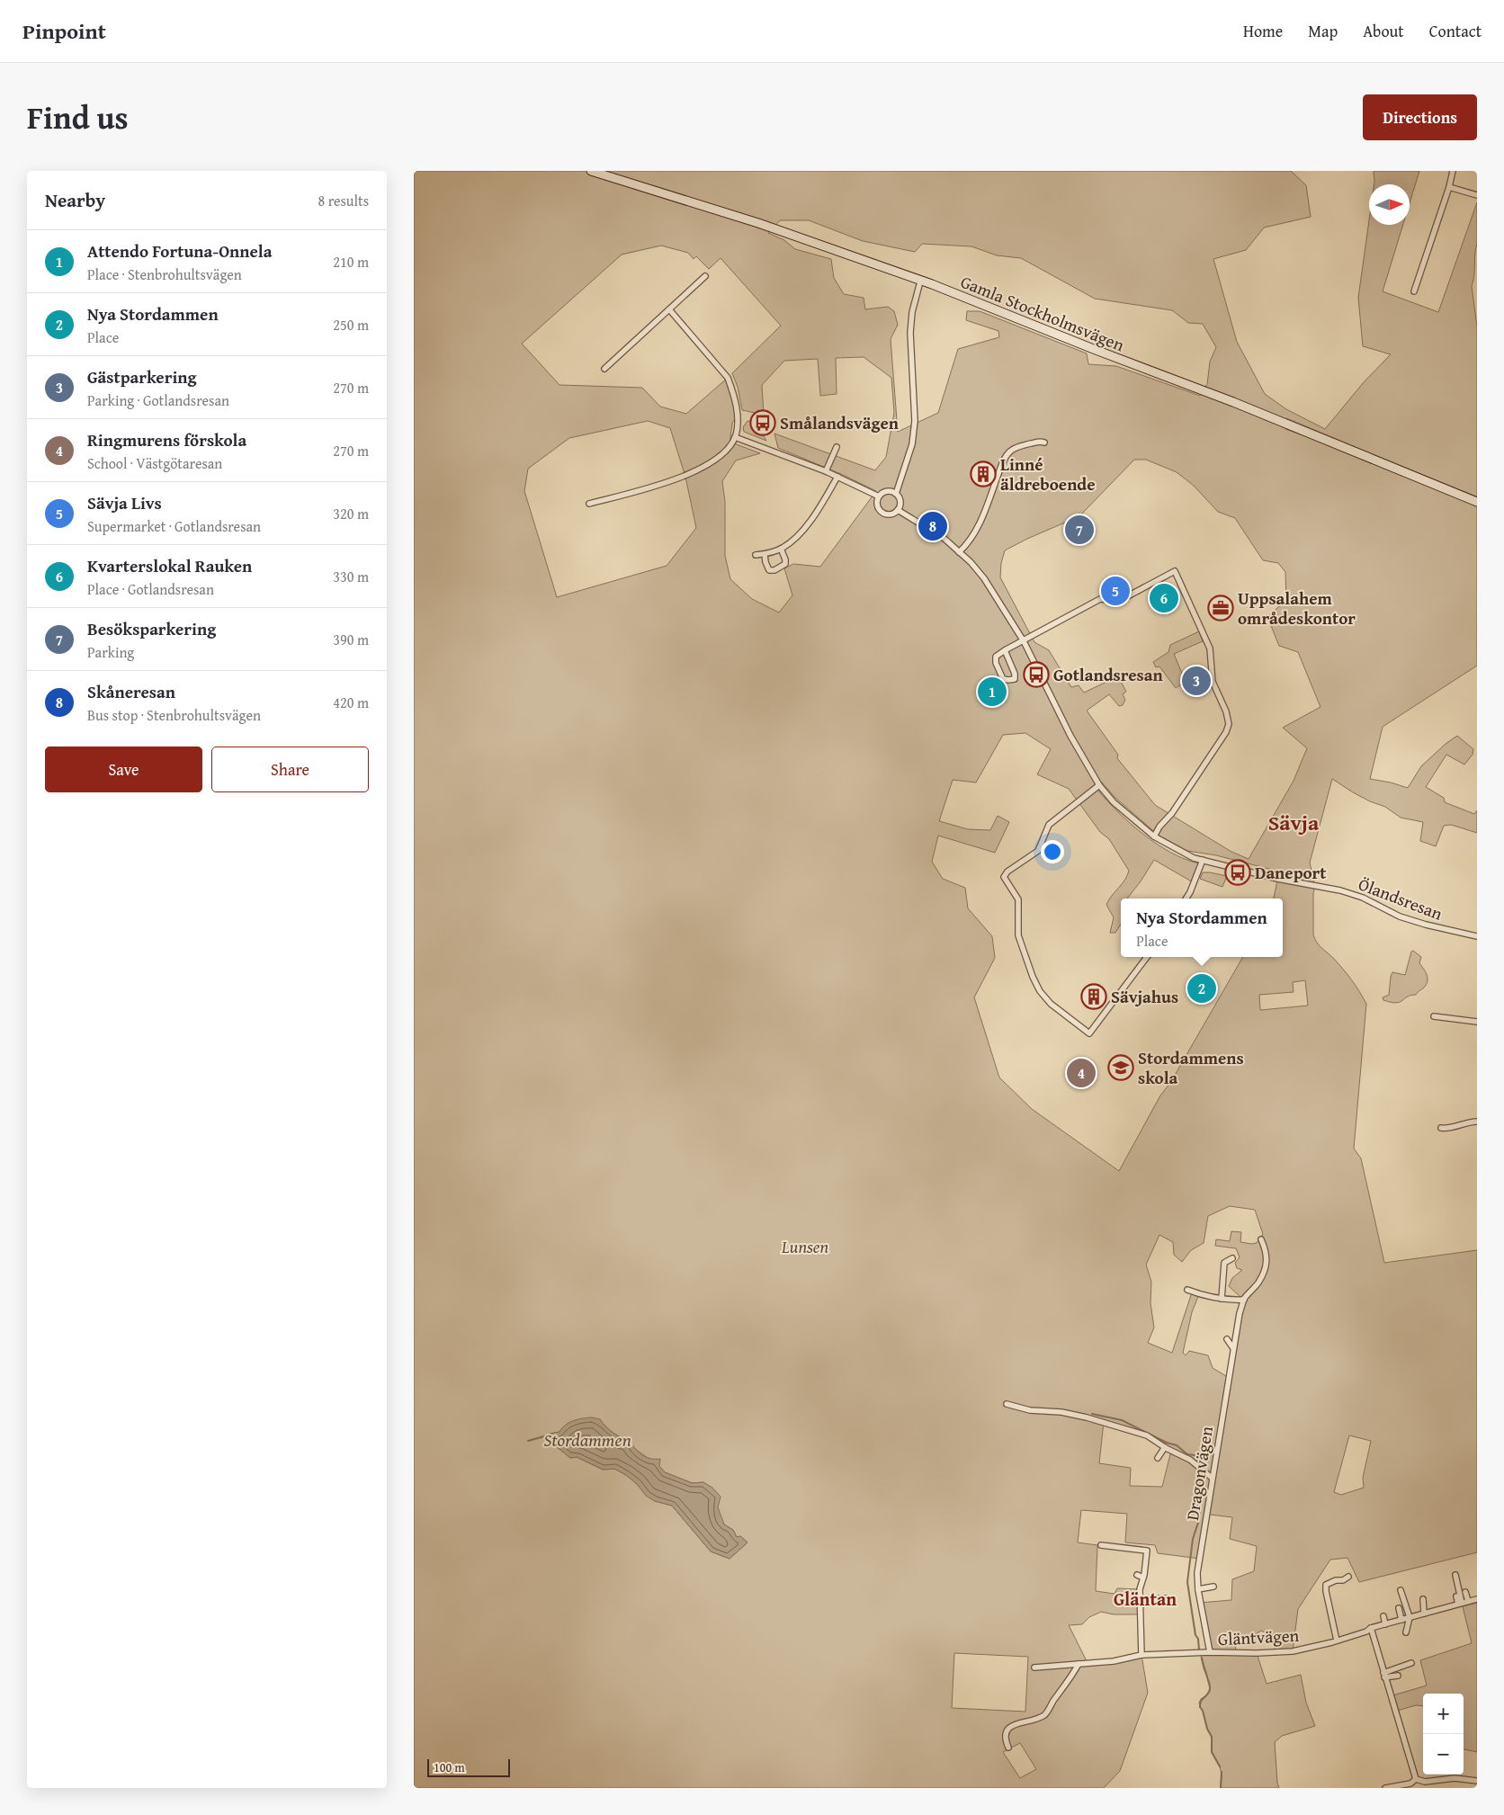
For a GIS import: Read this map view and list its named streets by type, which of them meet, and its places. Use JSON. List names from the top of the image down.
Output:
{
  "streets": {
    "main road": ["Gamla Stockholmsvägen"],
    "street": ["Ölandsresan", "Dragonvägen", "Gläntvägen"]
  },
  "crossings": [
    ["Dragonvägen", "Gläntvägen"]
  ],
  "districts": ["Sävja", "Gläntan"],
  "water": ["Stordammen"],
  "parks": ["Lunsen"],
  "places": {
    "bus stop": ["Smålandsvägen", "Gotlandsresan", "Daneport"],
    "building": ["Linné äldreboende", "Sävjahus"],
    "office": ["Uppsalahem områdeskontor"],
    "school or university": ["Stordammens skola"]
  },
  "scale_bar": "100 m",
  "north": "right",
  "page": {
    "header": "Pinpoint",
    "nav": [
      "Home",
      "Map",
      "About",
      "Contact"
    ],
    "title": "Find us",
    "buttons": [
      "Directions",
      ["Save", "Share"]
    ],
    "heading": ["Nearby", "8 results"],
    "list": [
      {
        "mark": "1",
        "name": "Attendo Fortuna-Onnela",
        "note": "Place · Stenbrohultsvägen",
        "value": "210 m"
      },
      {
        "mark": "2",
        "name": "Nya Stordammen",
        "note": "Place",
        "value": "250 m"
      },
      {
        "mark": "3",
        "name": "Gästparkering",
        "note": "Parking · Gotlandsresan",
        "value": "270 m"
      },
      {
        "mark": "4",
        "name": "Ringmurens förskola",
        "note": "School · Västgötaresan",
        "value": "270 m"
      },
      {
        "mark": "5",
        "name": "Sävja Livs",
        "note": "Supermarket · Gotlandsresan",
        "value": "320 m"
      },
      {
        "mark": "6",
        "name": "Kvarterslokal Rauken",
        "note": "Place · Gotlandsresan",
        "value": "330 m"
      },
      {
        "mark": "7",
        "name": "Besöksparkering",
        "note": "Parking",
        "value": "390 m"
      },
      {
        "mark": "8",
        "name": "Skåneresan",
        "note": "Bus stop · Stenbrohultsvägen",
        "value": "420 m"
      }
    ],
    "pins": [
      "8",
      "7",
      "5",
      "6",
      "3",
      "1",
      "2",
      "4"
    ],
    "popup": ["Nya Stordammen", "Place"],
    "map_buttons": ["+", "−"],
    "scale": "100 m"
  }
}
